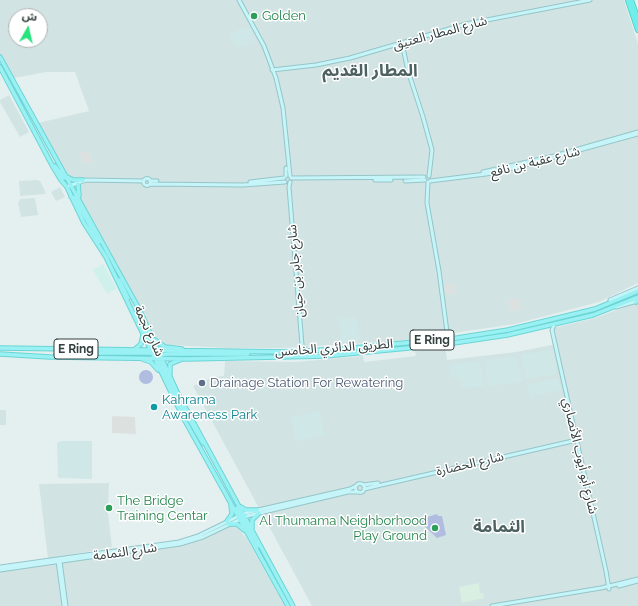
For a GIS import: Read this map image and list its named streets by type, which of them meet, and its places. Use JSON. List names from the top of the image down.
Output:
{
  "streets": {
    "main road": ["شارع نجمة", "E Ring", "الطريق الدائري الخامس"],
    "street": [
      "شارع المطار العتيق",
      "شارع عقبة بن نافع",
      "شارع جابر بن حيان",
      "شارع أبو أيوب الأنصاري",
      "شارع الحضارة",
      "شارع الثمامة"
    ]
  },
  "crossings": [
    ["شارع المطار العتيق", "شارع جابر بن حيان"],
    ["شارع عقبة بن نافع", "شارع جابر بن حيان"],
    ["شارع جابر بن حيان", "الطريق الدائري الخامس"],
    ["شارع نجمة", "الطريق الدائري الخامس"],
    ["شارع نجمة", "شارع الثمامة"],
    ["شارع أبو أيوب الأنصاري", "شارع الحضارة"]
  ],
  "districts": ["المطار القديم", "الثمامة"],
  "places": [
    "Golden",
    "Drainage Station For Rewatering",
    "Kahrama Awareness Park",
    "The Bridge Training Centar",
    "Al Thumama Neighborhood Play Ground"
  ],
  "north": "top"
}
